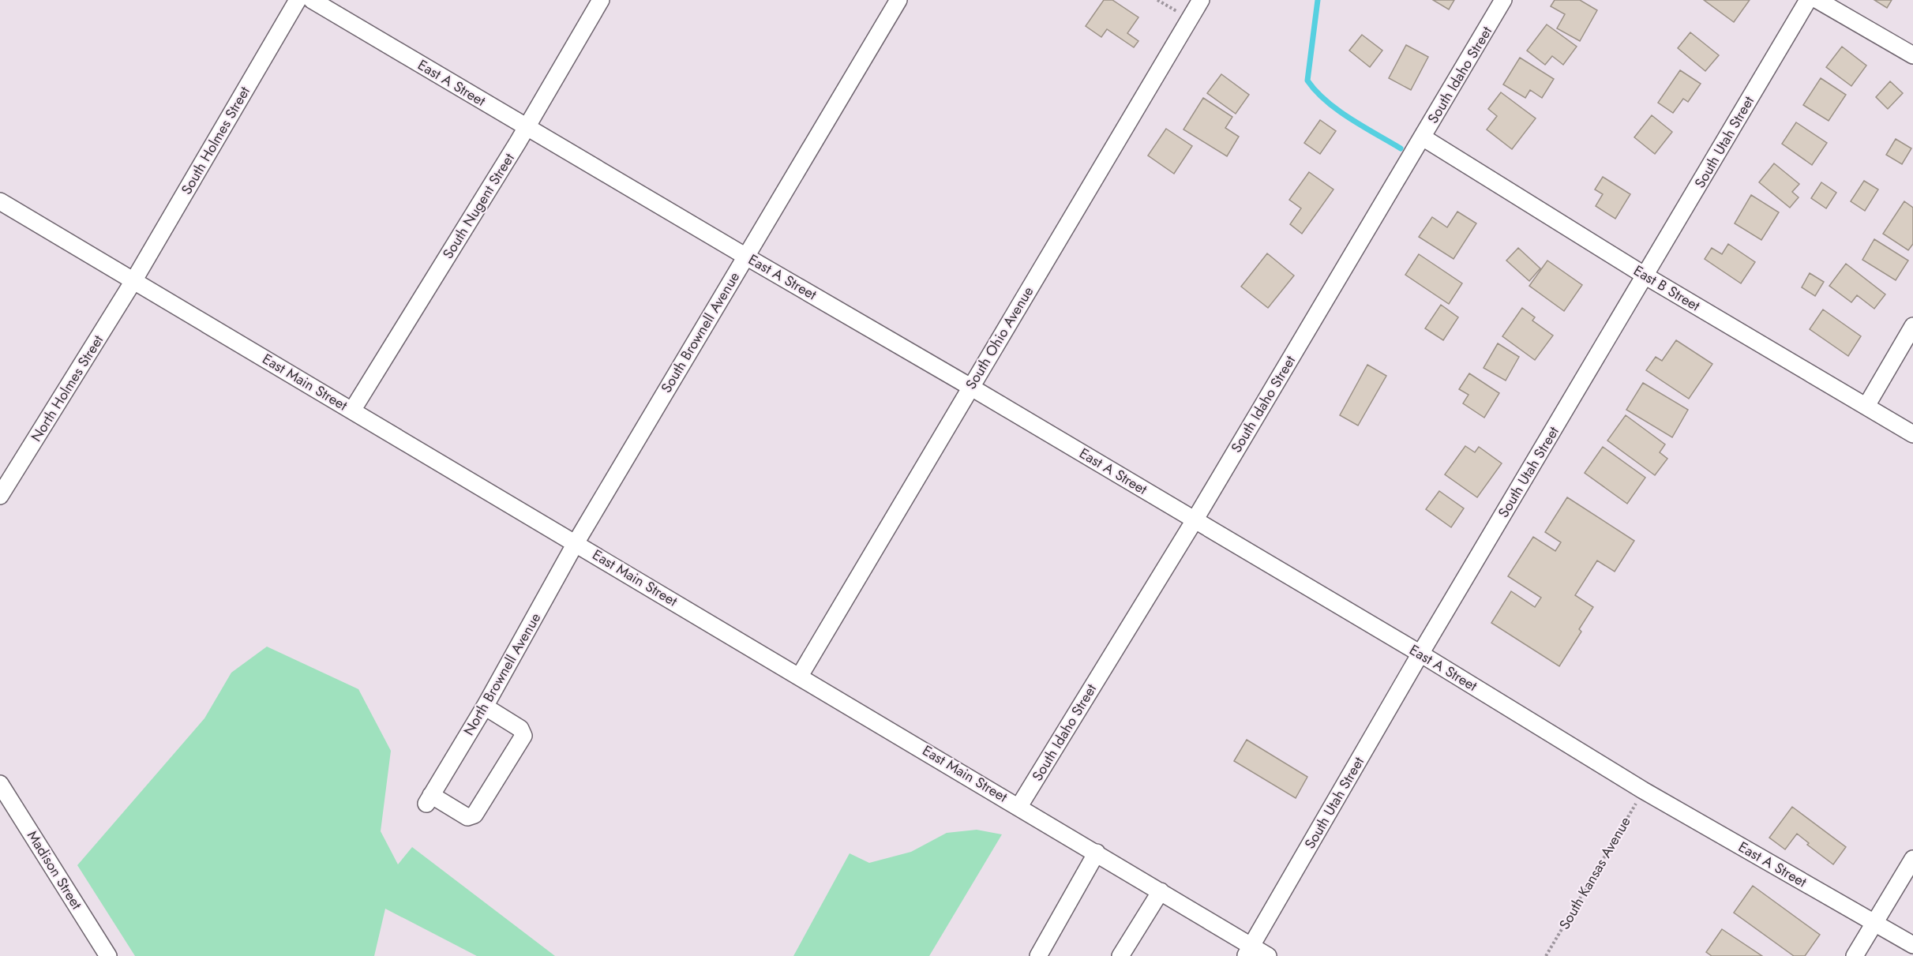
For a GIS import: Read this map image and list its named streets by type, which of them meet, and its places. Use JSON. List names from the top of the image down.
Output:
{
  "streets": {
    "street": [
      "South Idaho Street",
      "East A Street",
      "South Holmes Street",
      "South Utah Street",
      "South Nugent Street",
      "East B Street",
      "South Brownell Avenue",
      "South Ohio Avenue",
      "East Main Street",
      "North Holmes Street",
      "North Brownell Avenue",
      "Madison Street"
    ],
    "path": ["South Kansas Avenue"]
  },
  "crossings": [
    ["South Idaho Street", "East A Street"],
    ["South Idaho Street", "East B Street"],
    ["South Idaho Street", "East Main Street"],
    ["East A Street", "South Utah Street"],
    ["East A Street", "South Nugent Street"],
    ["East A Street", "South Brownell Avenue"],
    ["East A Street", "South Ohio Avenue"],
    ["East A Street", "South Kansas Avenue"],
    ["South Holmes Street", "East Main Street"],
    ["South Holmes Street", "North Holmes Street"],
    ["South Utah Street", "East B Street"],
    ["South Utah Street", "East Main Street"],
    ["South Nugent Street", "East Main Street"],
    ["South Brownell Avenue", "East Main Street"],
    ["South Brownell Avenue", "North Brownell Avenue"],
    ["South Ohio Avenue", "East Main Street"],
    ["East Main Street", "North Holmes Street"],
    ["East Main Street", "North Brownell Avenue"]
  ]
}
